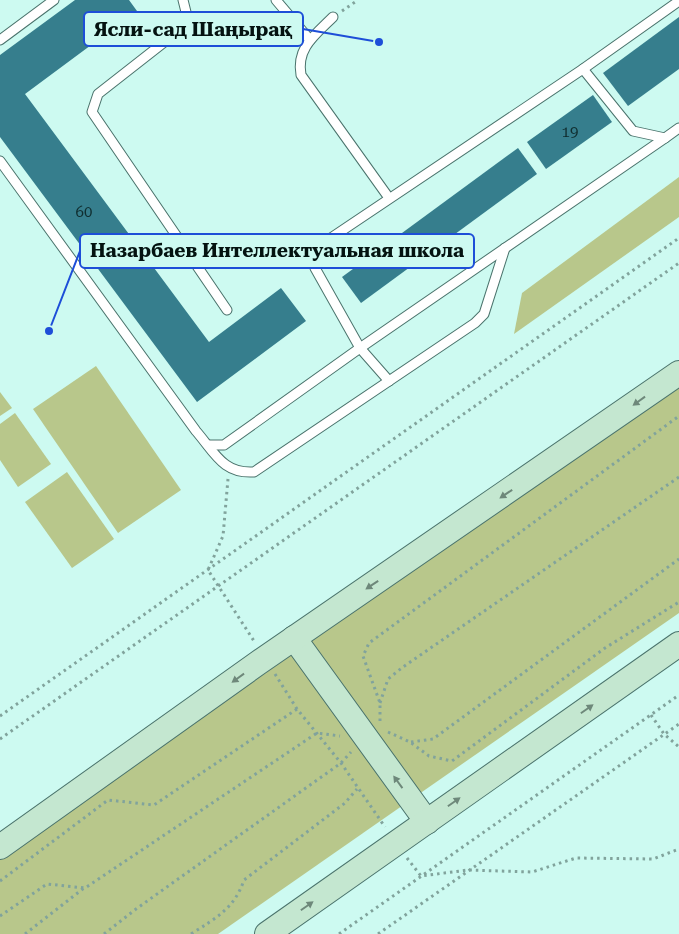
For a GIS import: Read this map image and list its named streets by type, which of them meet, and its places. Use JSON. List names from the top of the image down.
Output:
{
  "places": ["Ясли-сад Шаңырақ", "Назарбаев Интеллектуальная школа"],
  "house_numbers": ["19", "60"]
}
